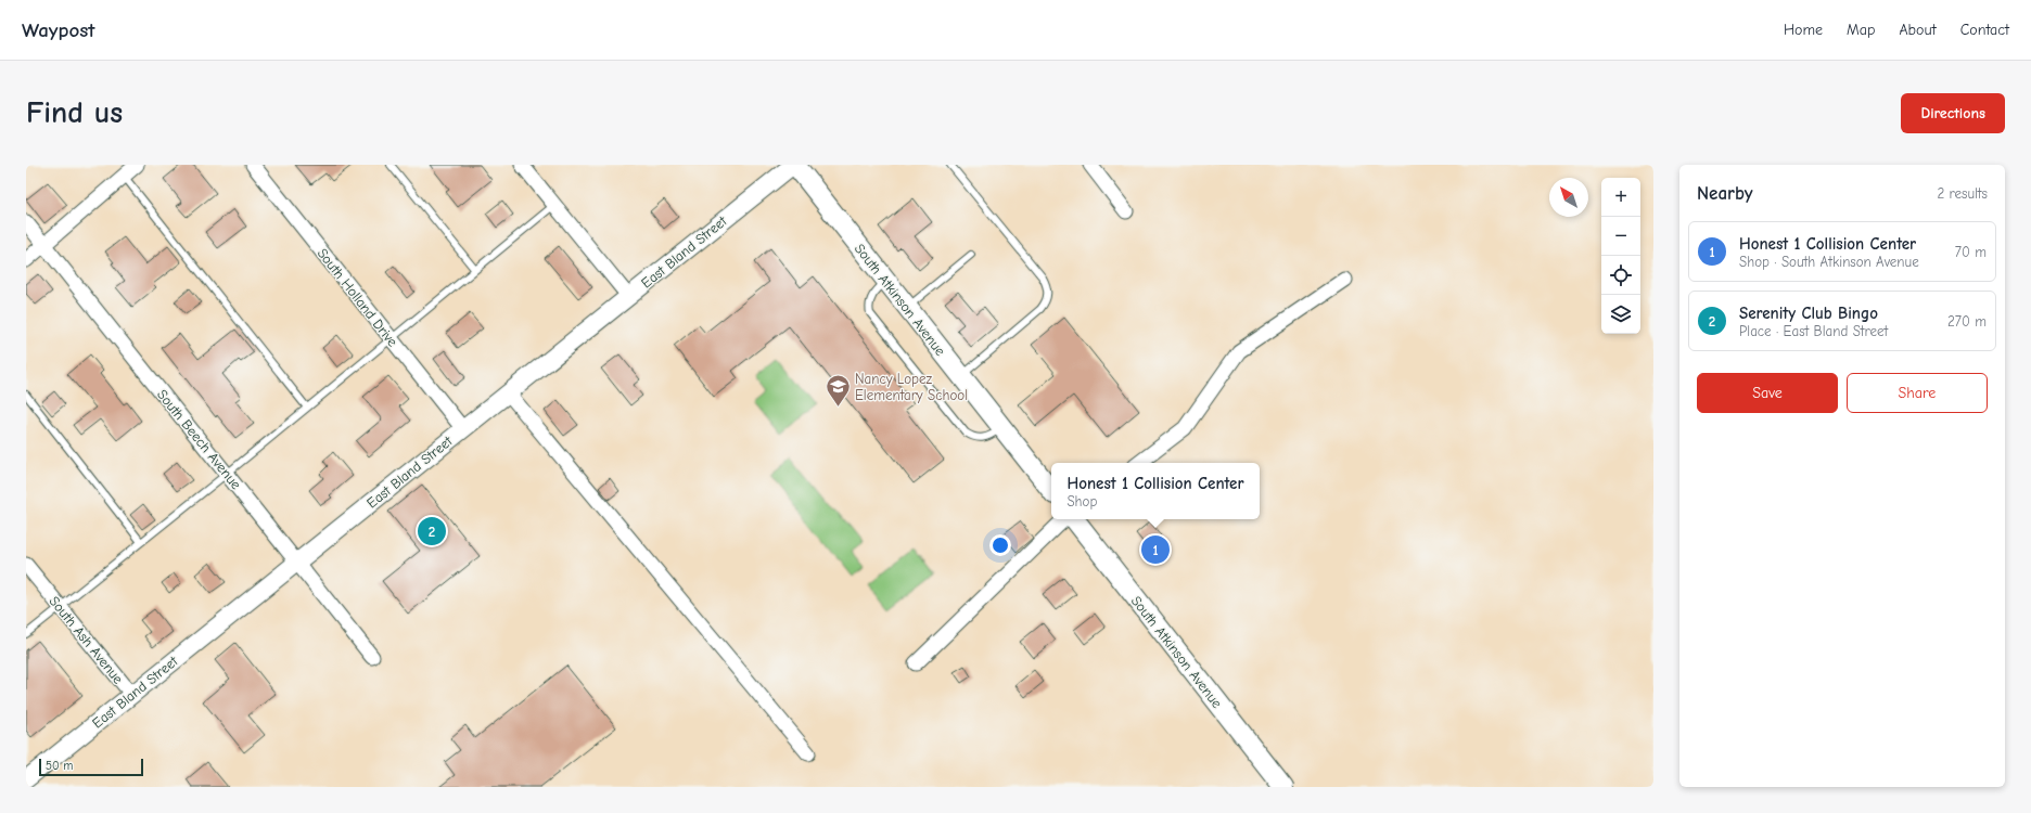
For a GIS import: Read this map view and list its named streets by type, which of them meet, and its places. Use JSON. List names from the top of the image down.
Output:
{
  "streets": {
    "main road": ["South Atkinson Avenue"],
    "street": [
      "East Bland Street",
      "South Holland Drive",
      "South Beech Avenue",
      "South Ash Avenue"
    ]
  },
  "crossings": [
    ["East Bland Street", "South Holland Drive"],
    ["East Bland Street", "South Atkinson Avenue"],
    ["East Bland Street", "South Beech Avenue"],
    ["East Bland Street", "South Ash Avenue"]
  ],
  "places": {
    "school or university": ["Nancy Lopez Elementary School"]
  },
  "scale_bar": "50 m",
  "north": "top left",
  "page": {
    "header": "Waypost",
    "nav": [
      "Home",
      "Map",
      "About",
      "Contact"
    ],
    "buttons": [
      "Directions",
      ["Save", "Share"]
    ],
    "title": "Find us",
    "heading": ["Nearby", "2 results"],
    "map_buttons": ["+", "−"],
    "list": [
      {
        "mark": "1",
        "name": "Honest 1 Collision Center",
        "note": "Shop · South Atkinson Avenue",
        "value": "70 m"
      },
      {
        "mark": "2",
        "name": "Serenity Club Bingo",
        "note": "Place · East Bland Street",
        "value": "270 m"
      }
    ],
    "popup": ["Honest 1 Collision Center", "Shop"],
    "pins": ["2", "1"],
    "scale": "50 m"
  }
}
